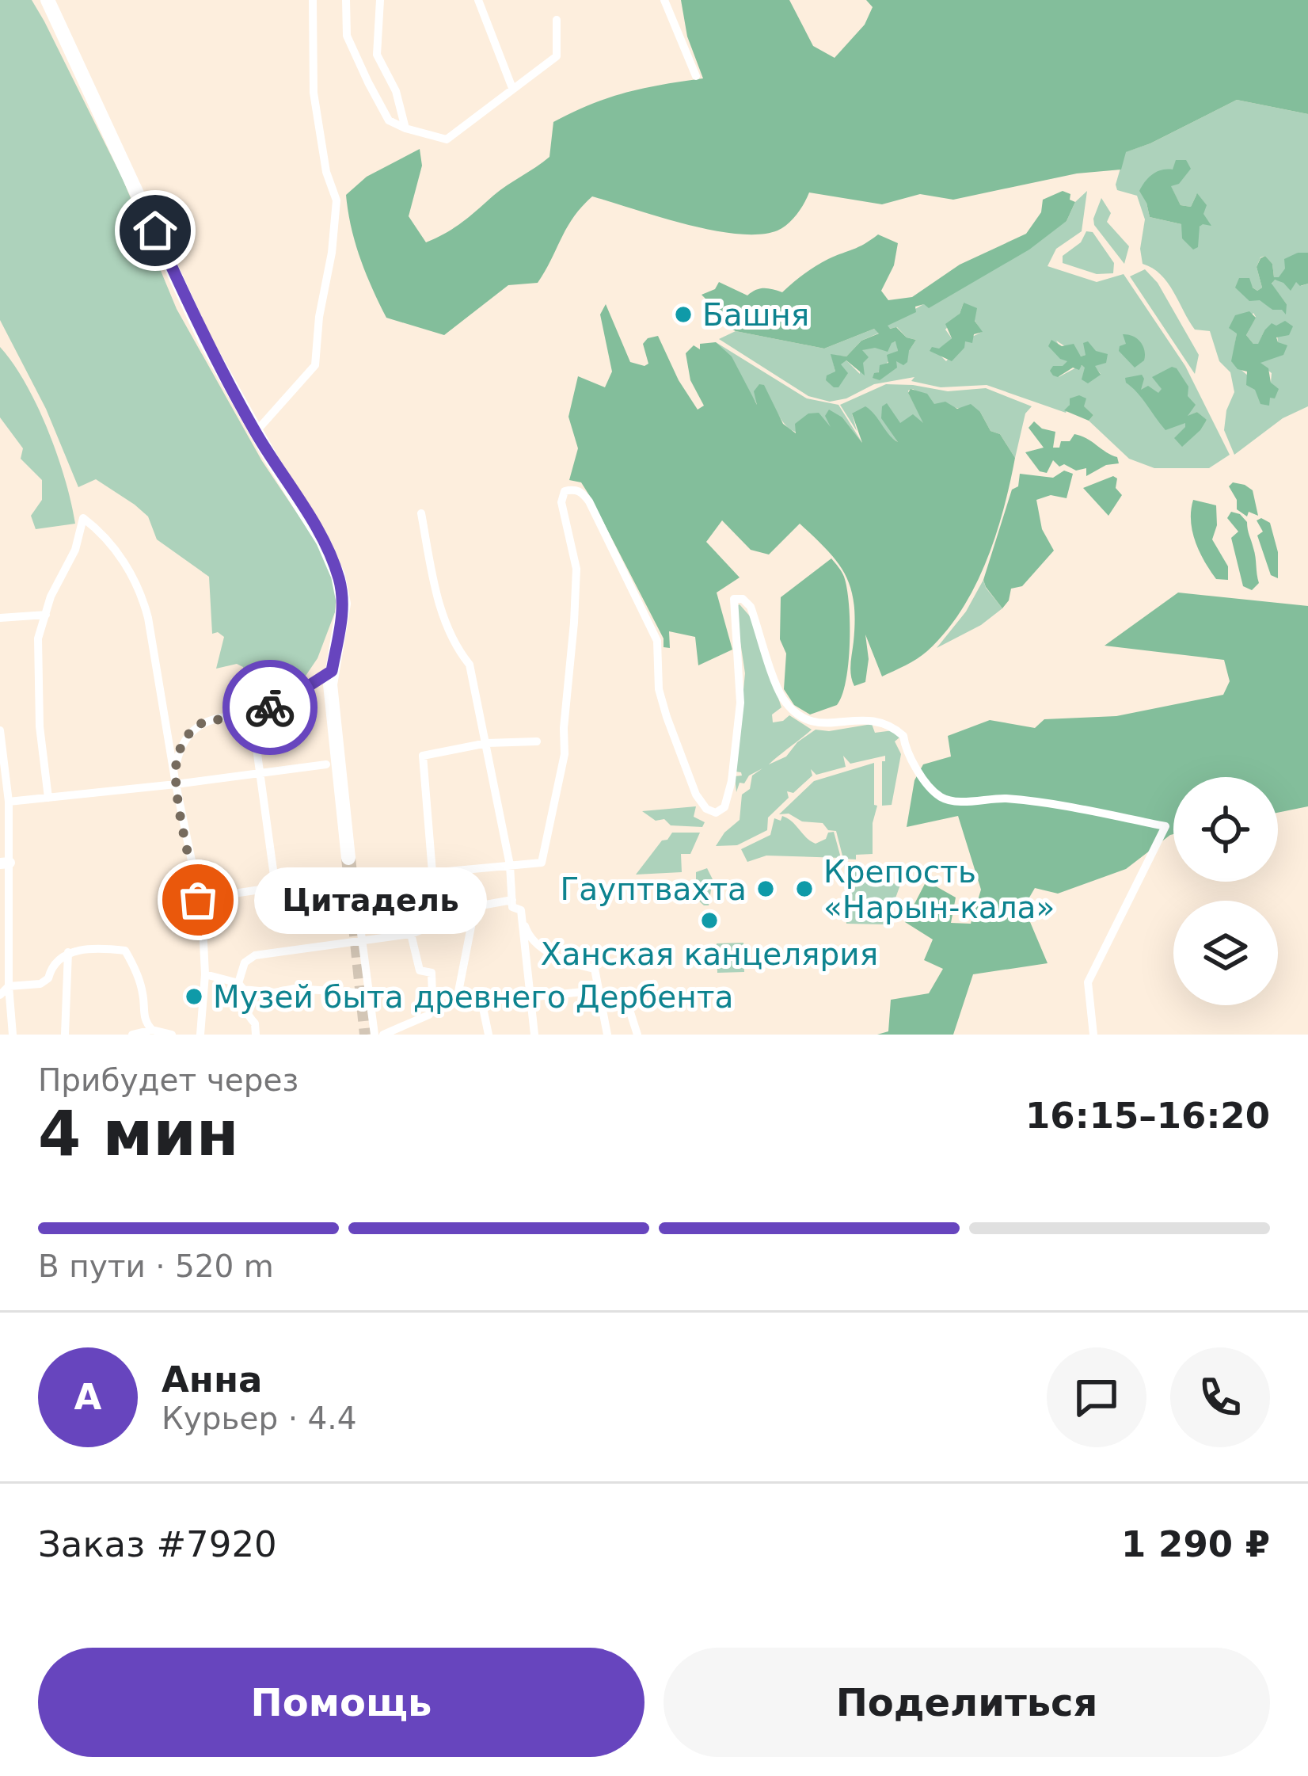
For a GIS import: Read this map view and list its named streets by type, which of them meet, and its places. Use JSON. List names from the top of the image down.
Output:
{
  "places": [
    "Башня",
    "Гауптвахта",
    "Крепость «Нарын-кала»",
    "Цитадель",
    "Ханская канцелярия",
    "Музей быта древнего Дербента"
  ],
  "page": {
    "bubble": "Цитадель",
    "heading": ["4 мин", "Прибудет через", "16:15–16:20"],
    "panel": [
      "Анна",
      "Курьер · 4.4",
      "Заказ #7920",
      "1 290 ₽"
    ],
    "bar": "В пути · 520 m",
    "round": "А",
    "buttons": ["Помощь", "Поделиться"]
  }
}
